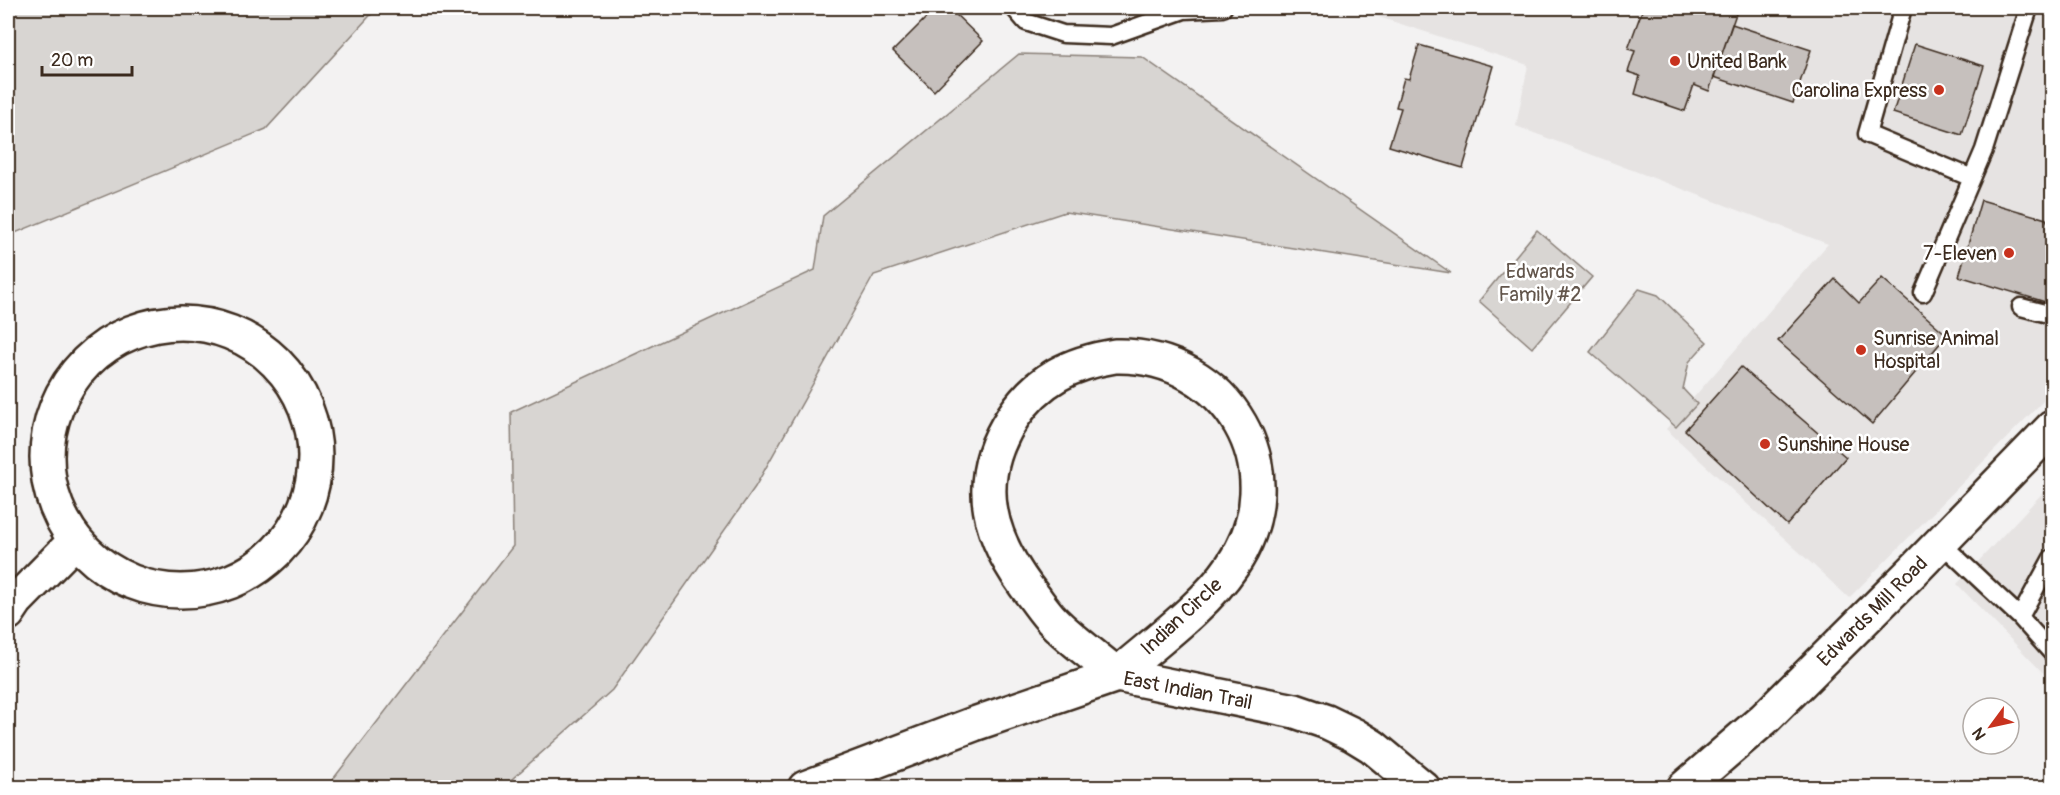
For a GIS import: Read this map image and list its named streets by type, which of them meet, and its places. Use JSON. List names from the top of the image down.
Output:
{
  "streets": {
    "street": ["Edwards Mill Road", "Indian Circle", "East Indian Trail"]
  },
  "crossings": [
    ["Indian Circle", "East Indian Trail"]
  ],
  "parks": ["Edwards Family #2"],
  "places": [
    "United Bank",
    "Carolina Express",
    "7-Eleven",
    "Sunrise Animal Hospital",
    "Sunshine House"
  ],
  "scale_bar": "20 m",
  "north": "bottom left"
}
